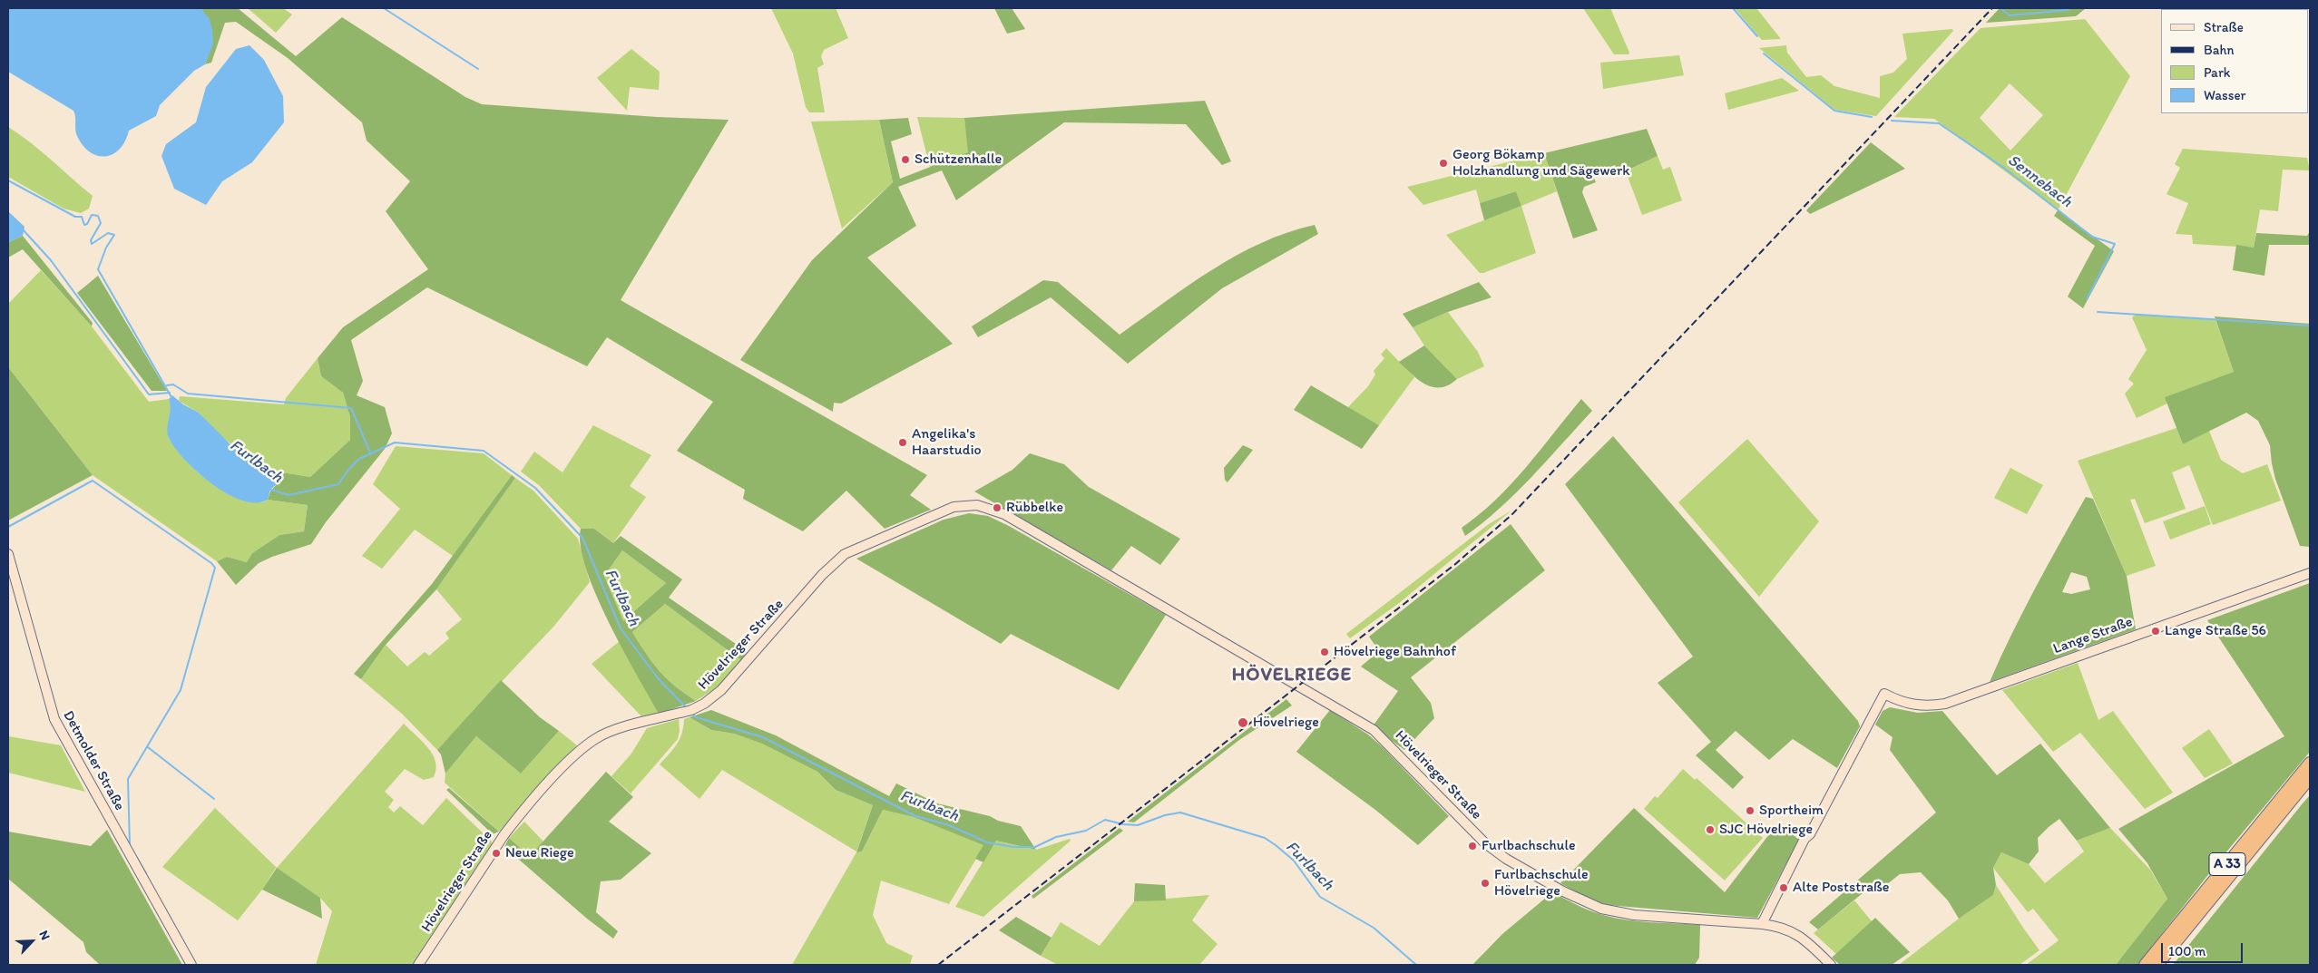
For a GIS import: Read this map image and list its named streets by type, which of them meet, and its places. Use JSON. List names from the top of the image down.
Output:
{
  "streets": {
    "highway": ["A 33"],
    "main road": ["Lange Straße", "Hövelrieger Straße", "Detmolder Straße"]
  },
  "crossings": [
    ["Lange Straße", "Hövelrieger Straße"]
  ],
  "districts": ["HÖVELRIEGE"],
  "water": ["Sennebach", "Furlbach"],
  "places": [
    "Schützenhalle",
    "Georg Bökamp Holzhandlung und Sägewerk",
    "Angelika's Haarstudio",
    "Rübbelke",
    "Lange Straße 56",
    "Hövelriege Bahnhof",
    "Hövelriege",
    "Sportheim",
    "SJC Hövelriege",
    "Furlbachschule",
    "Neue Riege",
    "Furlbachschule Hövelriege",
    "Alte Poststraße"
  ],
  "legend": [
    "Straße",
    "Bahn",
    "Park",
    "Wasser"
  ],
  "scale_bar": "100 m",
  "north": "top right"
}
